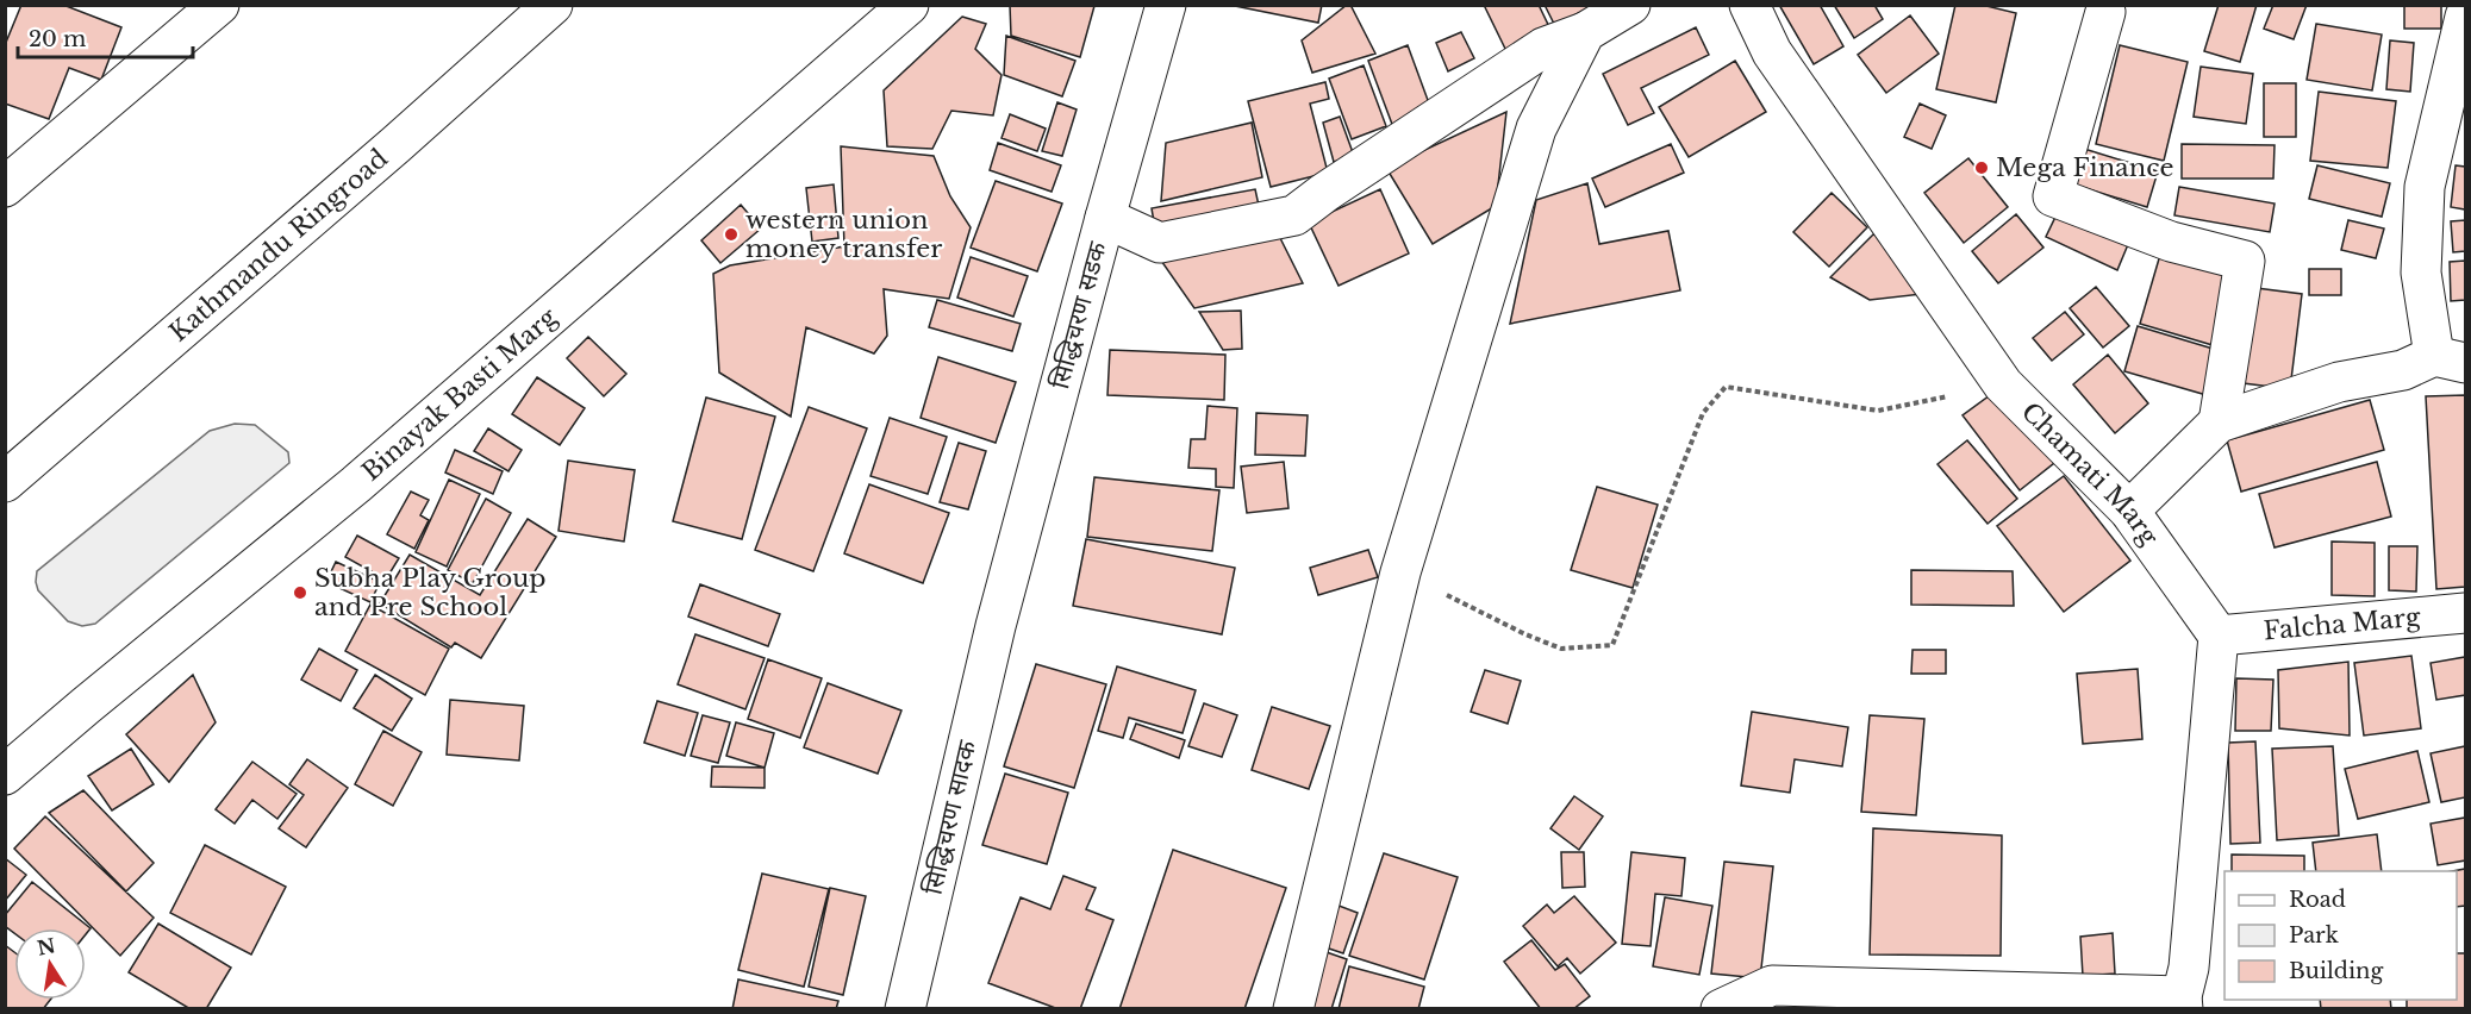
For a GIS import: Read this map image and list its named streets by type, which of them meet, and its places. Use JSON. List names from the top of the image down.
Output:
{
  "streets": {
    "main road": [
      "Kathmandu Ringroad",
      "सिद्धिचरण सडक",
      "Binayak Basti Marg",
      "Chamati Marg",
      "Falcha Marg",
      "सिद्धिचरण सादक"
    ]
  },
  "crossings": [
    ["सिद्धिचरण सडक", "सिद्धिचरण सादक"],
    ["Chamati Marg", "Falcha Marg"]
  ],
  "places": ["Mega Finance", "western union money transfer", "Subha Play Group and Pre School"],
  "legend": ["Road", "Park", "Building"],
  "scale_bar": "20 m",
  "north": "top"
}
